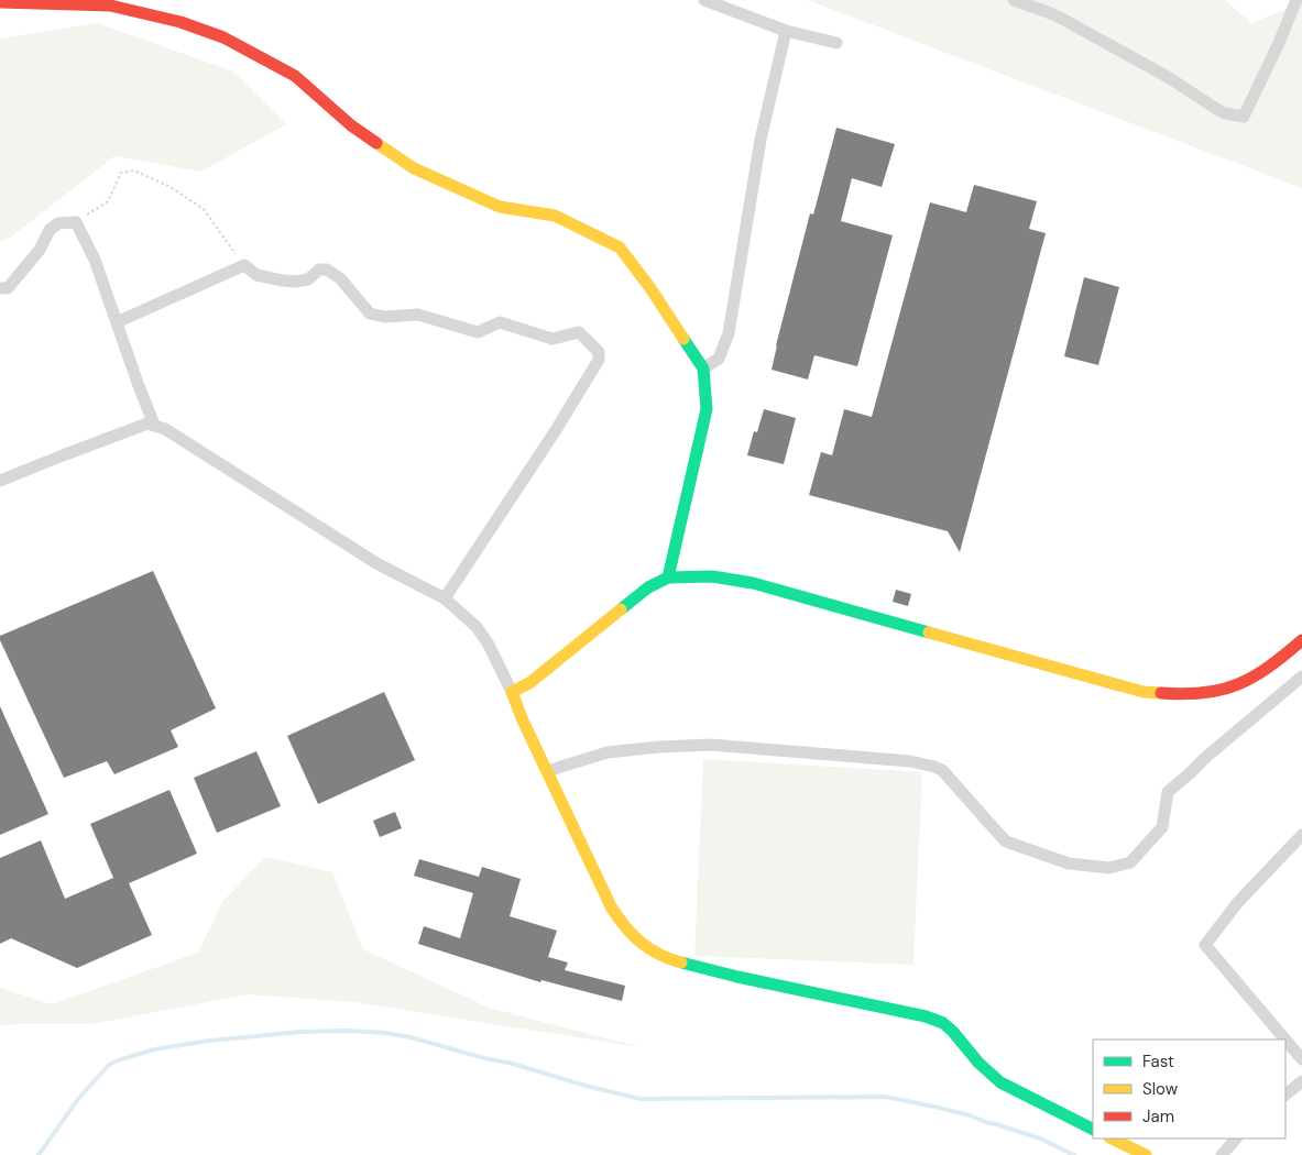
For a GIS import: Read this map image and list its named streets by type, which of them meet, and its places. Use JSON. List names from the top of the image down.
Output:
{
  "legend": ["Fast", "Slow", "Jam"]
}
